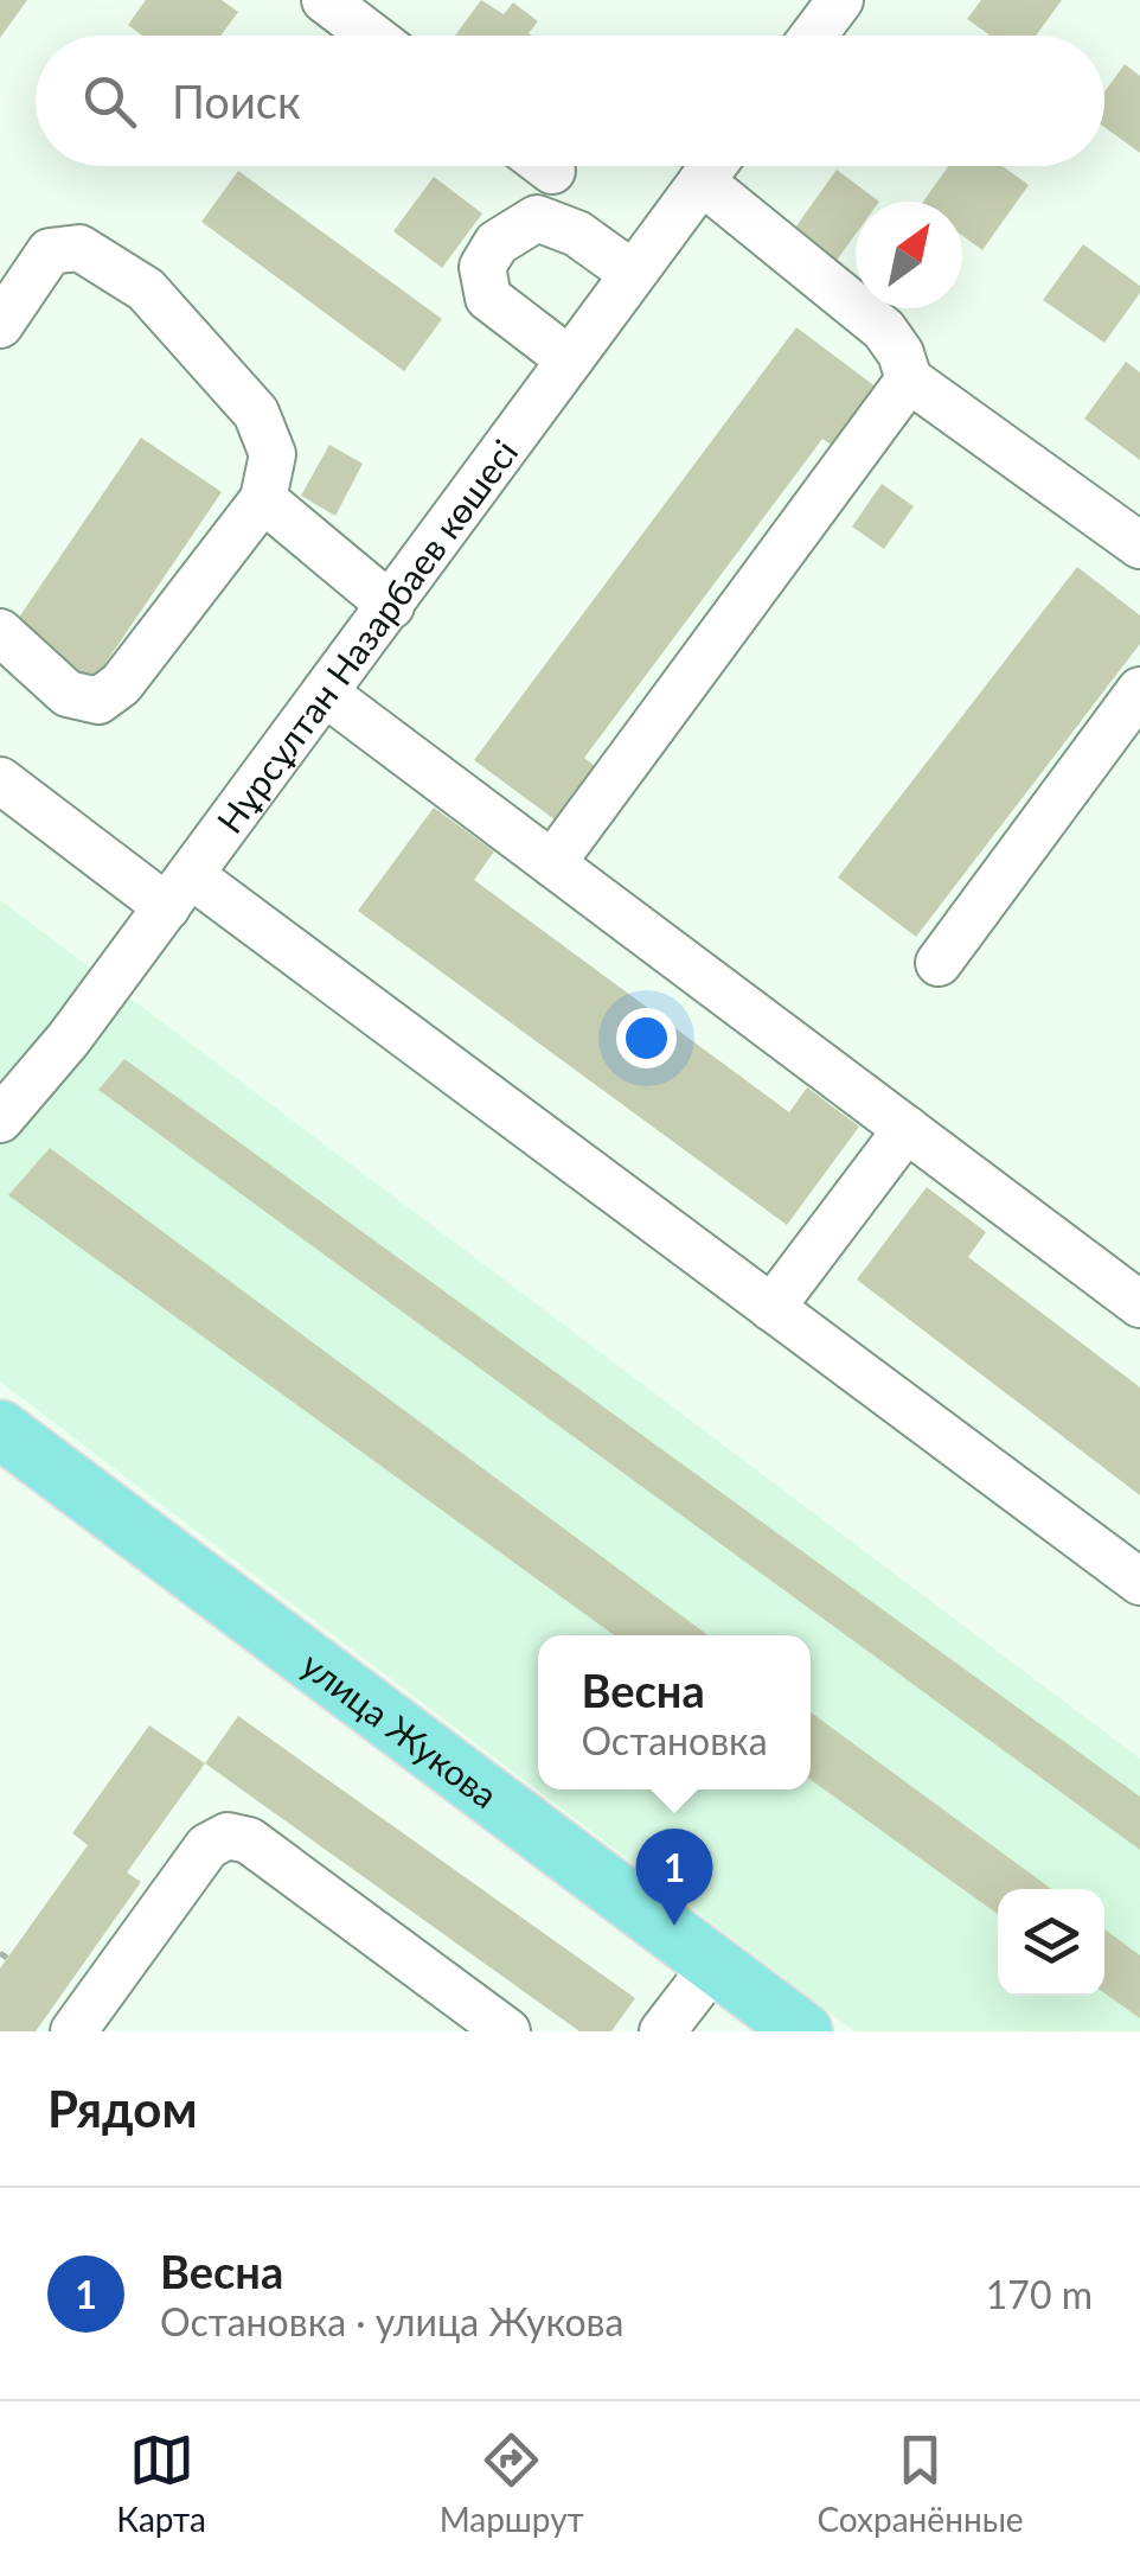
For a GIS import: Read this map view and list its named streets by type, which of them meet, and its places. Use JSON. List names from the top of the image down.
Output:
{
  "streets": {
    "main road": ["улица Жукова"],
    "street": ["Нұрсұлтан Назарбаев көшесі"]
  },
  "north": "top right",
  "page": {
    "search": "Поиск",
    "popup": ["Весна", "Остановка"],
    "pins": "1",
    "heading": "Рядом",
    "list": [
      {
        "mark": "1",
        "name": "Весна",
        "note": "Остановка · улица Жукова",
        "value": "170 m"
      }
    ],
    "nav": ["Карта", "Маршрут", "Сохранённые"]
  }
}
